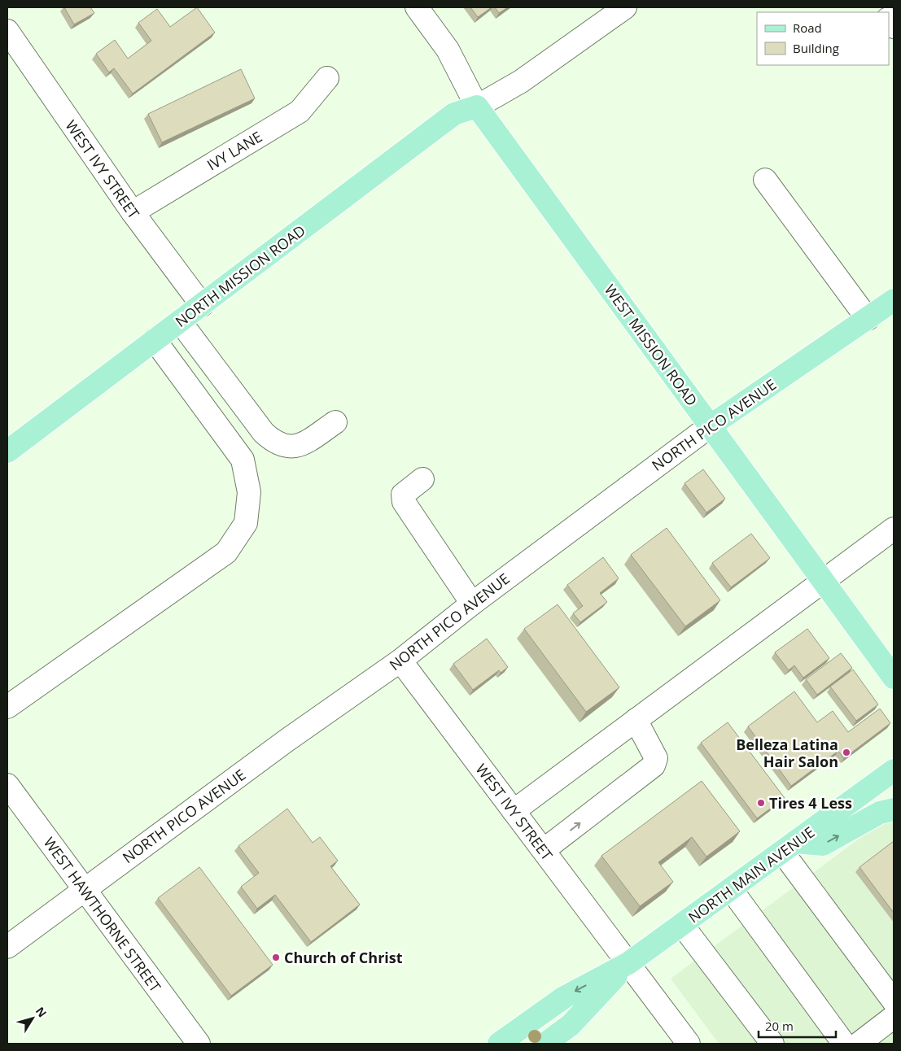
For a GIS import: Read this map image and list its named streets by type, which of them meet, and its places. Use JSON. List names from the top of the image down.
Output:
{
  "streets": {
    "main road": [
      "NORTH MISSION ROAD",
      "WEST MISSION ROAD",
      "NORTH PICO AVENUE",
      "NORTH MAIN AVENUE"
    ],
    "street": ["IVY LANE", "WEST IVY STREET", "WEST HAWTHORNE STREET"]
  },
  "crossings": [
    ["IVY LANE", "WEST IVY STREET"],
    ["WEST IVY STREET", "NORTH MISSION ROAD"],
    ["WEST IVY STREET", "NORTH PICO AVENUE"],
    ["WEST IVY STREET", "NORTH MAIN AVENUE"],
    ["NORTH MISSION ROAD", "WEST MISSION ROAD"],
    ["WEST MISSION ROAD", "NORTH PICO AVENUE"],
    ["NORTH PICO AVENUE", "WEST HAWTHORNE STREET"]
  ],
  "places": ["Belleza Latina Hair Salon", "Tires 4 Less", "Church of Christ"],
  "legend": ["Road", "Building"],
  "scale_bar": "20 m",
  "north": "top right"
}
